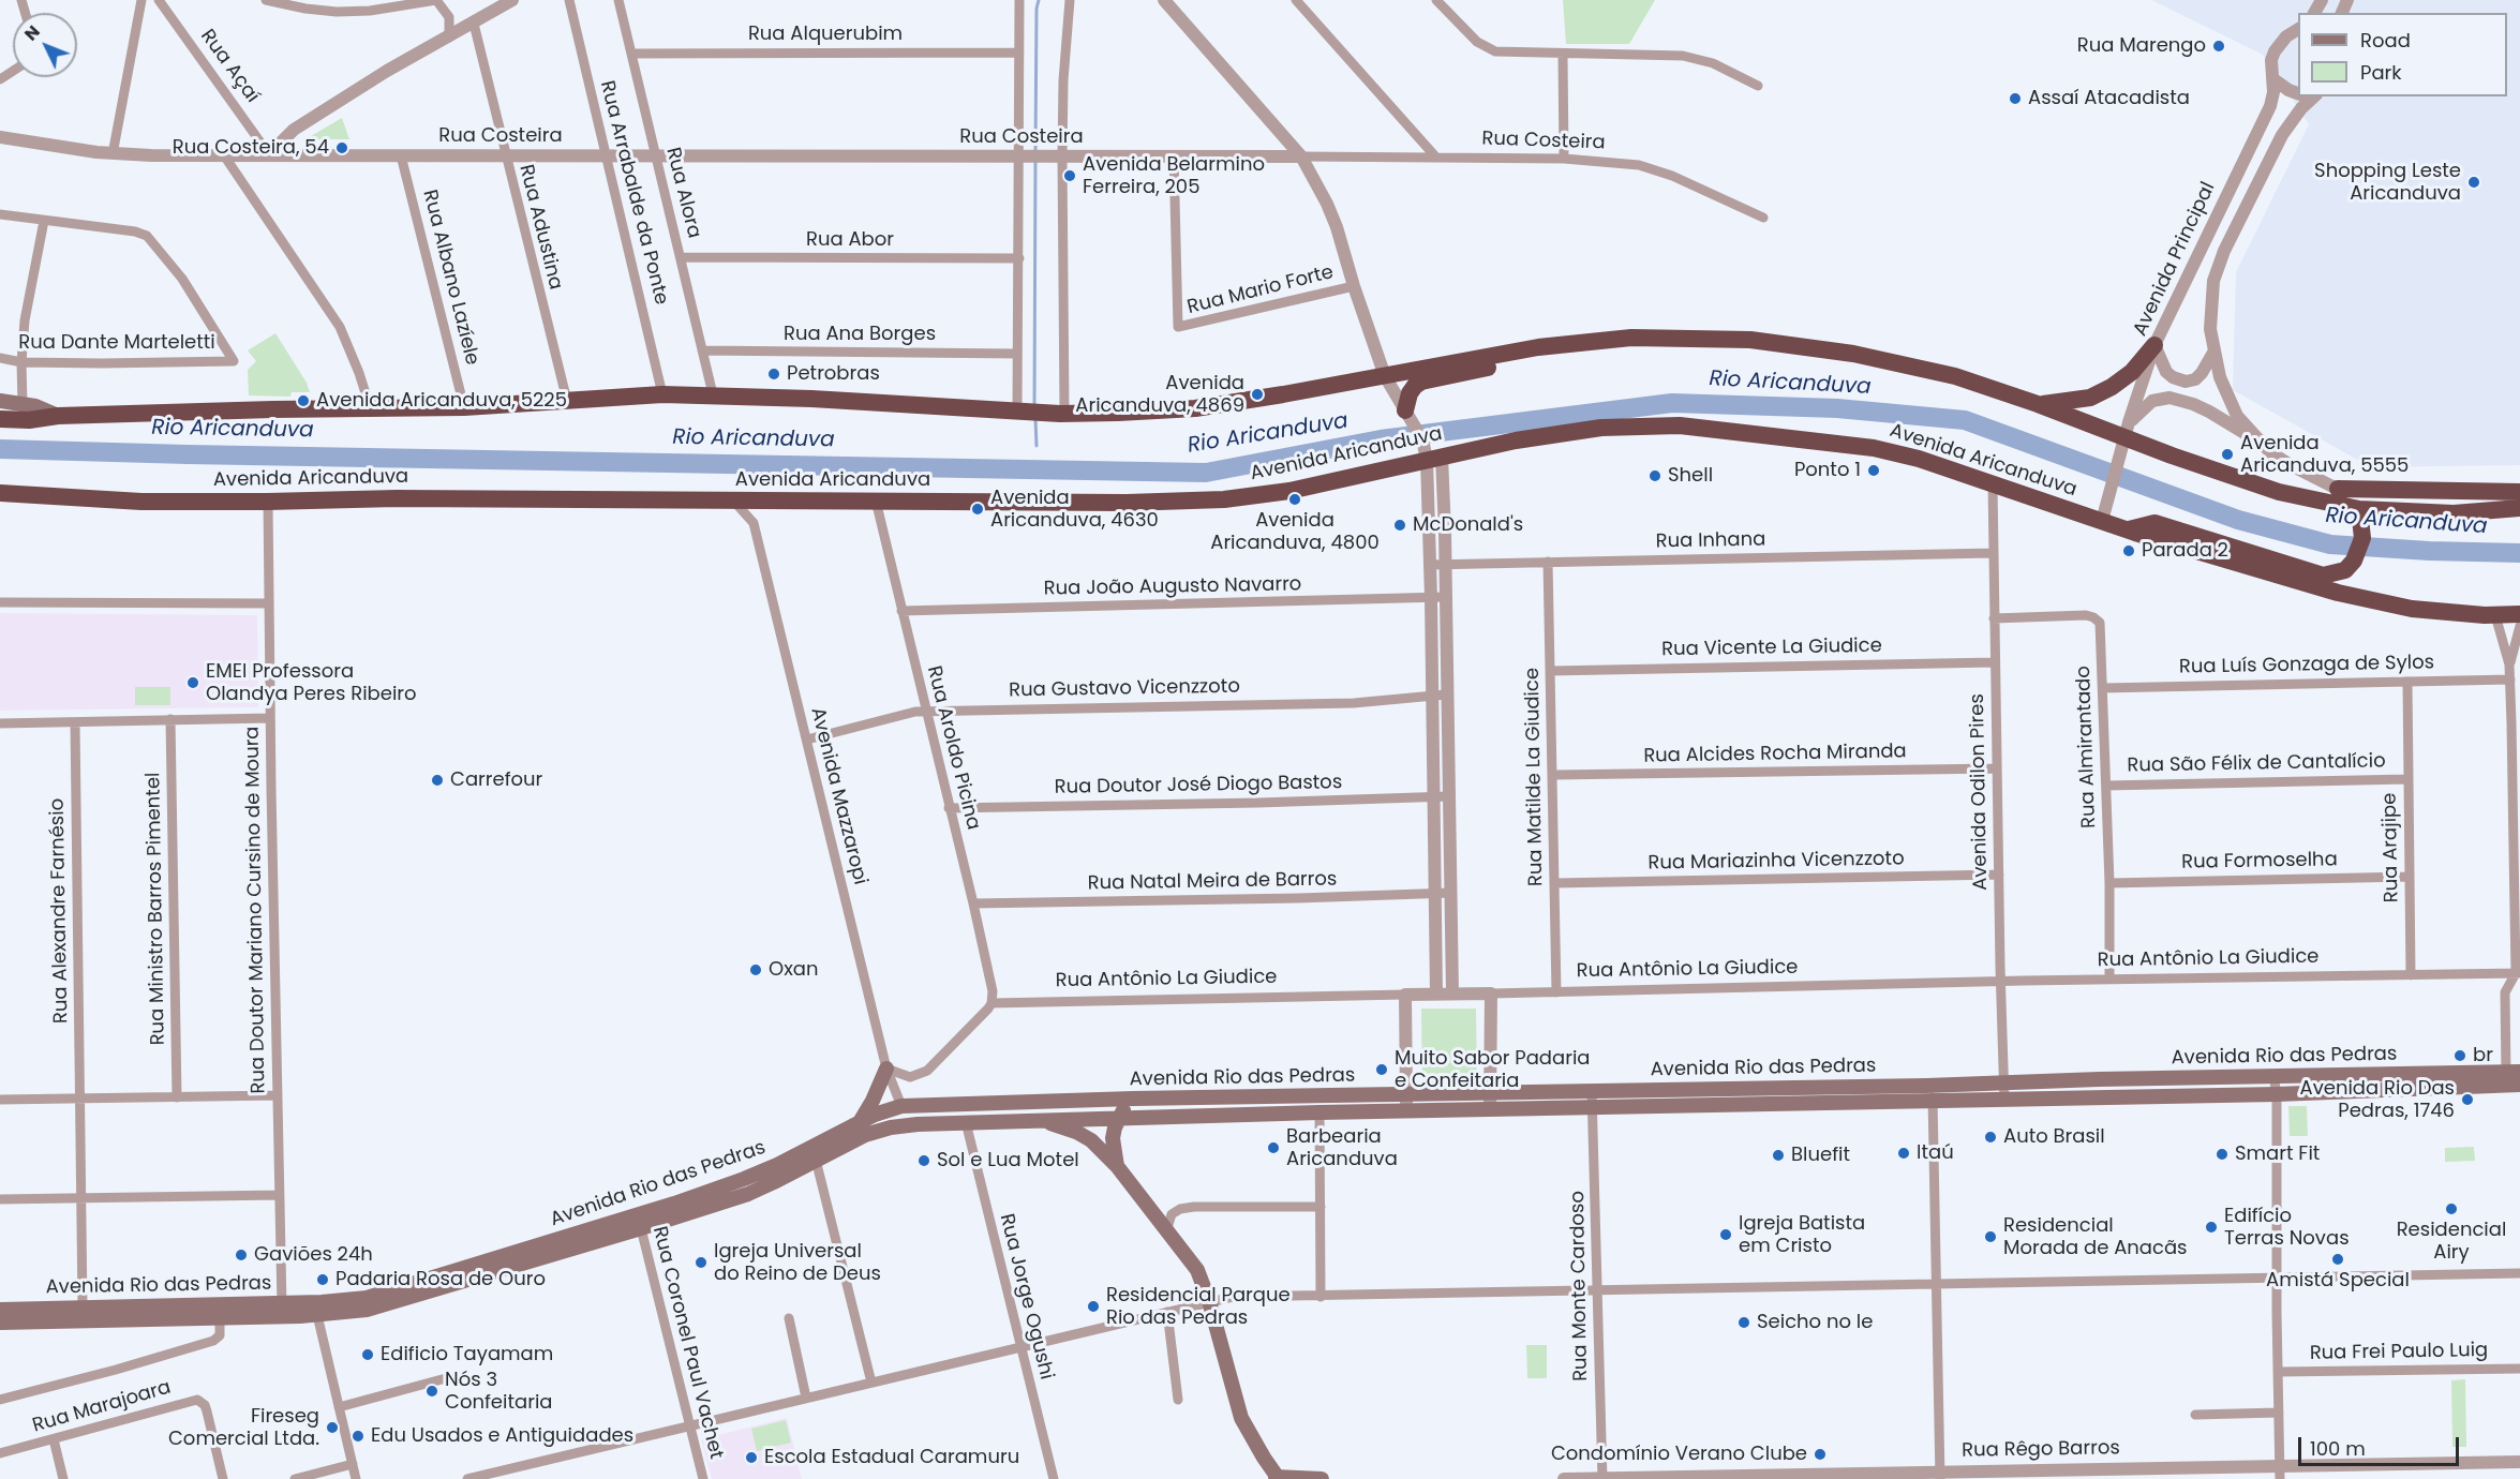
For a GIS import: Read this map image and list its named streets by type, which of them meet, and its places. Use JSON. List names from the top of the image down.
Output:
{
  "streets": {
    "highway": ["Avenida Aricanduva"],
    "main road": ["Avenida Rio das Pedras"],
    "street": [
      "Rua Alquerubim",
      "Rua Açaí",
      "Rua Costeira",
      "Rua Arrabalde da Ponte",
      "Rua Alora",
      "Rua Adustina",
      "Rua Abor",
      "Avenida Principal",
      "Rua Albano Lazíele",
      "Rua Mario Forte",
      "Rua Ana Borges",
      "Rua Dante Marteletti",
      "Rua Inhana",
      "Rua João Augusto Navarro",
      "Rua Vicente La Giudice",
      "Rua Luís Gonzaga de Sylos",
      "Rua Gustavo Vicenzzoto",
      "Rua Almirantado",
      "Rua Aroldo Picina",
      "Rua Alcides Rocha Miranda",
      "Rua São Félix de Cantalício",
      "Rua Matilde La Giudice",
      "Rua Doutor José Diogo Bastos",
      "Avenida Odilon Pires",
      "Avenida Mazzaropi",
      "Rua Arajipe",
      "Rua Mariazinha Vicenzzoto",
      "Rua Formoselha",
      "Rua Natal Meira de Barros",
      "Rua Ministro Barros Pimentel",
      "Rua Doutor Mariano Cursino de Moura",
      "Rua Alexandre Farnésio",
      "Rua Antônio La Giudice",
      "Rua Monte Cardoso",
      "Rua Jorge Ogushi",
      "Rua Coronel Paul Vachet",
      "Rua Frei Paulo Luig",
      "Rua Marajoara",
      "Rua Rêgo Barros"
    ]
  },
  "crossings": [
    ["Rua Alquerubim", "Rua Alora"],
    ["Rua Açaí", "Rua Costeira"],
    ["Rua Costeira", "Rua Arrabalde da Ponte"],
    ["Rua Costeira", "Rua Alora"],
    ["Rua Costeira", "Rua Adustina"],
    ["Rua Costeira", "Rua Albano Lazíele"],
    ["Rua Costeira", "Rua Mario Forte"],
    ["Rua Alora", "Rua Abor"],
    ["Rua Alora", "Rua Ana Borges"],
    ["Avenida Principal", "Avenida Aricanduva"],
    ["Avenida Aricanduva", "Rua Aroldo Picina"],
    ["Avenida Aricanduva", "Avenida Odilon Pires"],
    ["Avenida Aricanduva", "Avenida Mazzaropi"],
    ["Avenida Aricanduva", "Rua Doutor Mariano Cursino de Moura"],
    ["Rua Inhana", "Rua Matilde La Giudice"],
    ["Rua Inhana", "Avenida Odilon Pires"],
    ["Rua João Augusto Navarro", "Rua Aroldo Picina"],
    ["Rua Vicente La Giudice", "Rua Matilde La Giudice"],
    ["Rua Vicente La Giudice", "Avenida Odilon Pires"],
    ["Rua Luís Gonzaga de Sylos", "Rua Almirantado"],
    ["Rua Luís Gonzaga de Sylos", "Rua Arajipe"],
    ["Rua Gustavo Vicenzzoto", "Rua Aroldo Picina"],
    ["Rua Gustavo Vicenzzoto", "Avenida Mazzaropi"],
    ["Rua Almirantado", "Rua São Félix de Cantalício"],
    ["Rua Almirantado", "Avenida Odilon Pires"],
    ["Rua Almirantado", "Rua Formoselha"],
    ["Rua Almirantado", "Rua Antônio La Giudice"],
    ["Rua Aroldo Picina", "Rua Doutor José Diogo Bastos"],
    ["Rua Aroldo Picina", "Rua Natal Meira de Barros"],
    ["Rua Aroldo Picina", "Rua Antônio La Giudice"],
    ["Rua Alcides Rocha Miranda", "Rua Matilde La Giudice"],
    ["Rua Alcides Rocha Miranda", "Avenida Odilon Pires"],
    ["Rua São Félix de Cantalício", "Rua Arajipe"],
    ["Rua Matilde La Giudice", "Rua Mariazinha Vicenzzoto"],
    ["Rua Matilde La Giudice", "Rua Antônio La Giudice"],
    ["Avenida Odilon Pires", "Rua Mariazinha Vicenzzoto"],
    ["Avenida Odilon Pires", "Rua Antônio La Giudice"],
    ["Avenida Odilon Pires", "Avenida Rio das Pedras"],
    ["Avenida Mazzaropi", "Avenida Rio das Pedras"],
    ["Rua Arajipe", "Rua Formoselha"],
    ["Rua Arajipe", "Rua Antônio La Giudice"],
    ["Rua Doutor Mariano Cursino de Moura", "Avenida Rio das Pedras"],
    ["Rua Alexandre Farnésio", "Avenida Rio das Pedras"],
    ["Avenida Rio das Pedras", "Rua Monte Cardoso"],
    ["Avenida Rio das Pedras", "Rua Jorge Ogushi"],
    ["Avenida Rio das Pedras", "Rua Coronel Paul Vachet"],
    ["Rua Monte Cardoso", "Rua Rêgo Barros"]
  ],
  "water": ["Rio Aricanduva"],
  "places": [
    "Rua Marengo",
    "Assaí Atacadista",
    "Rua Costeira, 54",
    "Avenida Belarmino Ferreira, 205",
    "Shopping Leste Aricanduva",
    "Petrobras",
    "Avenida Aricanduva, 4869",
    "Avenida Aricanduva, 5225",
    "Avenida Aricanduva, 5555",
    "Ponto 1",
    "Shell",
    "Avenida Aricanduva, 4800",
    "Avenida Aricanduva, 4630",
    "McDonald's",
    "Parada 2",
    "EMEI Professora Olandya Peres Ribeiro",
    "Carrefour",
    "Oxan",
    "br",
    "Muito Sabor Padaria e Confeitaria",
    "Avenida Rio Das Pedras, 1746",
    "Auto Brasil",
    "Barbearia Aricanduva",
    "Itaú",
    "Smart Fit",
    "Bluefit",
    "Sol e Lua Motel",
    "Residencial Airy",
    "Edifício Terras Novas",
    "Igreja Batista em Cristo",
    "Residencial Morada de Anacãs",
    "Gaviões 24h",
    "Amistá Special",
    "Igreja Universal do Reino de Deus",
    "Padaria Rosa de Ouro",
    "Residencial Parque Rio das Pedras",
    "Seicho no Ie",
    "Edificio Tayamam",
    "Nós 3 Confeitaria",
    "Fireseg Comercial Ltda.",
    "Edu Usados e Antiguidades",
    "Condomínio Verano Clube",
    "Escola Estadual Caramuru"
  ],
  "legend": ["Road", "Park"],
  "scale_bar": "100 m",
  "north": "top left"
}
